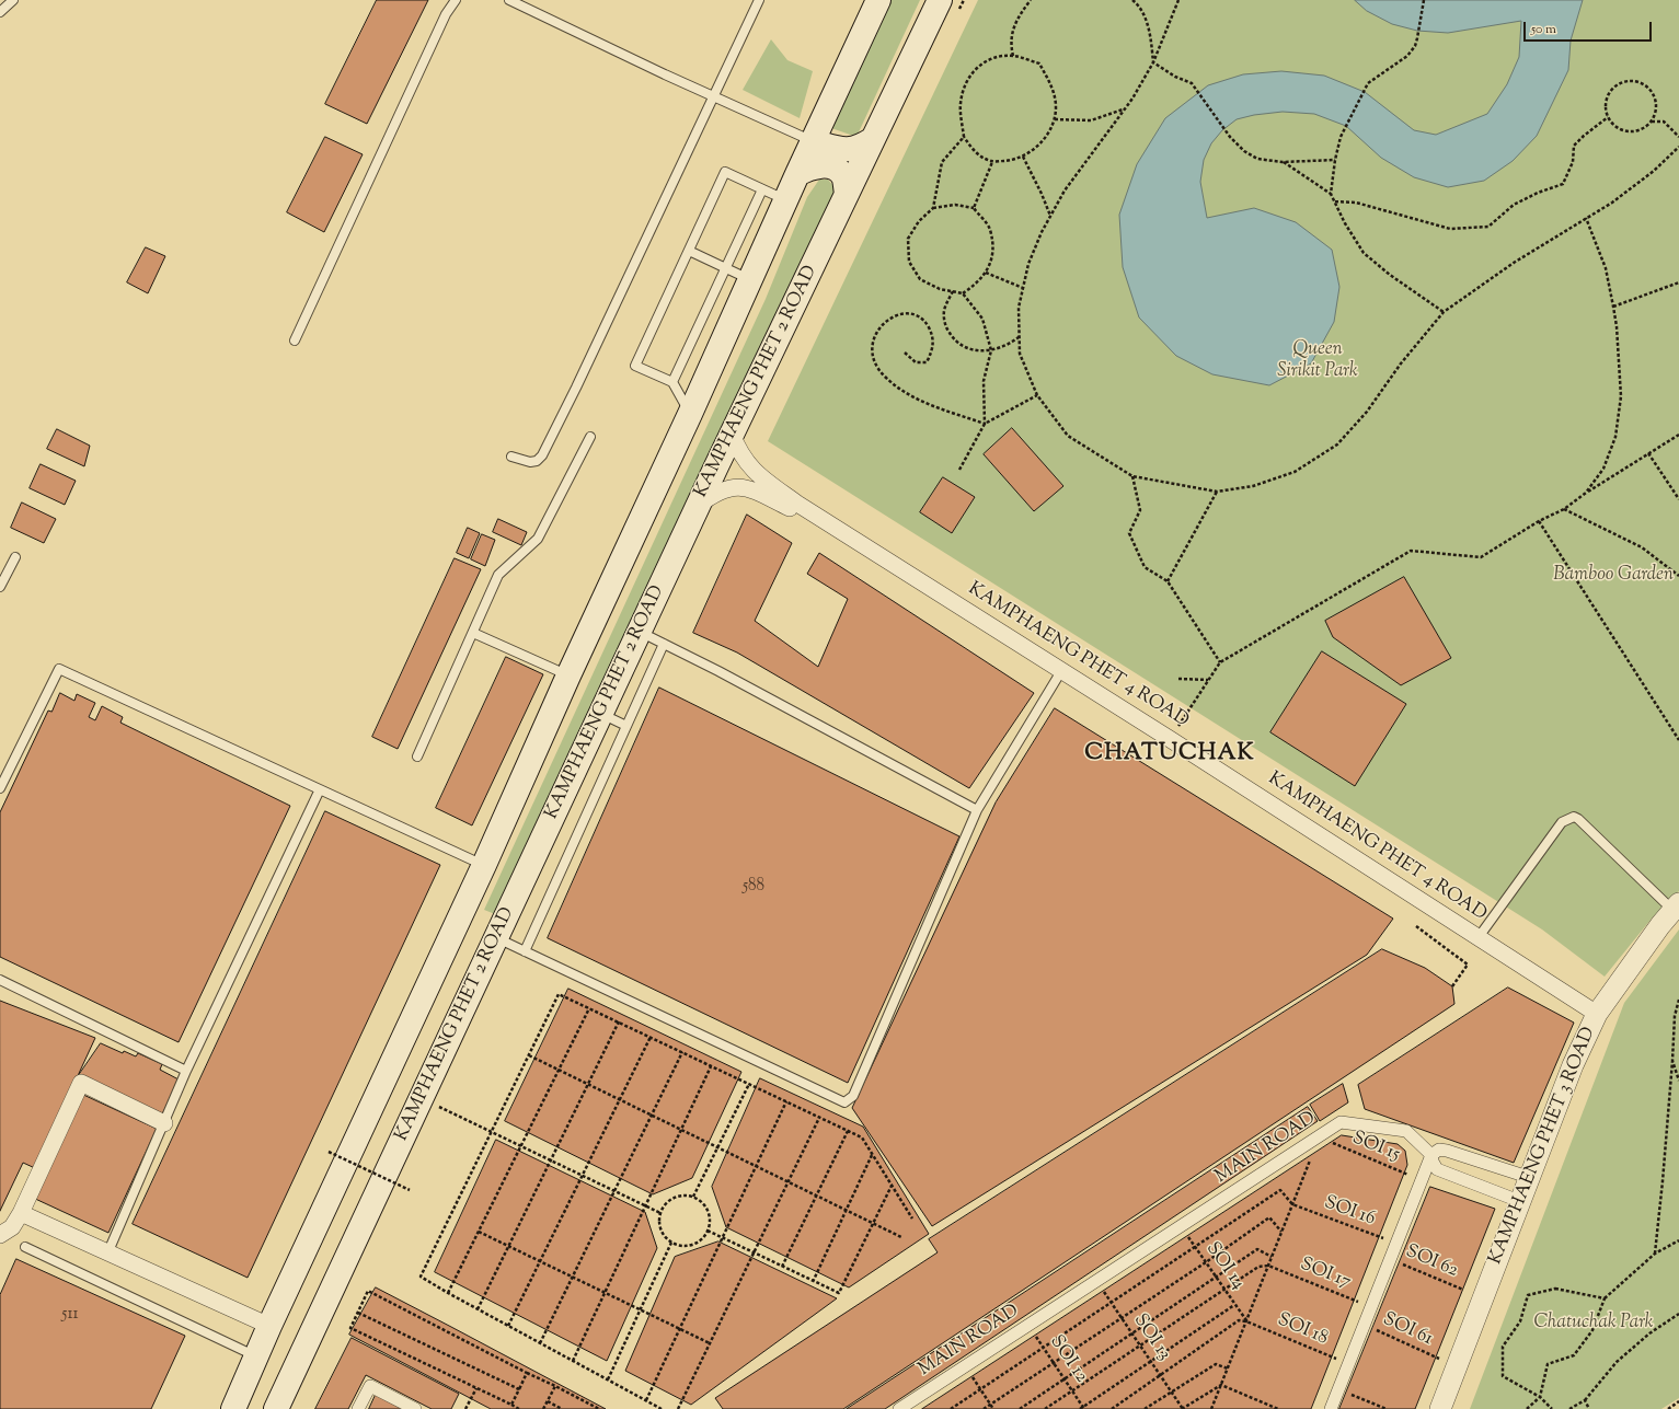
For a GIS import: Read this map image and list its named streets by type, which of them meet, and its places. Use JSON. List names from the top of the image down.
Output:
{
  "streets": {
    "main road": ["KAMPHAENG PHET 2 ROAD"],
    "street": ["KAMPHAENG PHET 4 ROAD", "KAMPHAENG PHET 3 ROAD", "MAIN ROAD"],
    "path": [
      "SOI 15",
      "SOI 16",
      "SOI 62",
      "SOI 14",
      "SOI 17",
      "SOI 18",
      "SOI 61",
      "SOI 13",
      "SOI 12"
    ]
  },
  "crossings": [
    ["KAMPHAENG PHET 2 ROAD", "KAMPHAENG PHET 4 ROAD"],
    ["KAMPHAENG PHET 4 ROAD", "KAMPHAENG PHET 3 ROAD"],
    ["KAMPHAENG PHET 3 ROAD", "MAIN ROAD"],
    ["SOI 15", "MAIN ROAD"],
    ["MAIN ROAD", "SOI 14"],
    ["MAIN ROAD", "SOI 13"],
    ["MAIN ROAD", "SOI 12"],
    ["SOI 16", "SOI 14"],
    ["SOI 14", "SOI 18"]
  ],
  "districts": ["CHATUCHAK"],
  "parks": ["Queen Sirikit Park", "Bamboo Garden", "Chatuchak Park"],
  "house_numbers": ["588", "511"],
  "scale_bar": "50 m"
}
